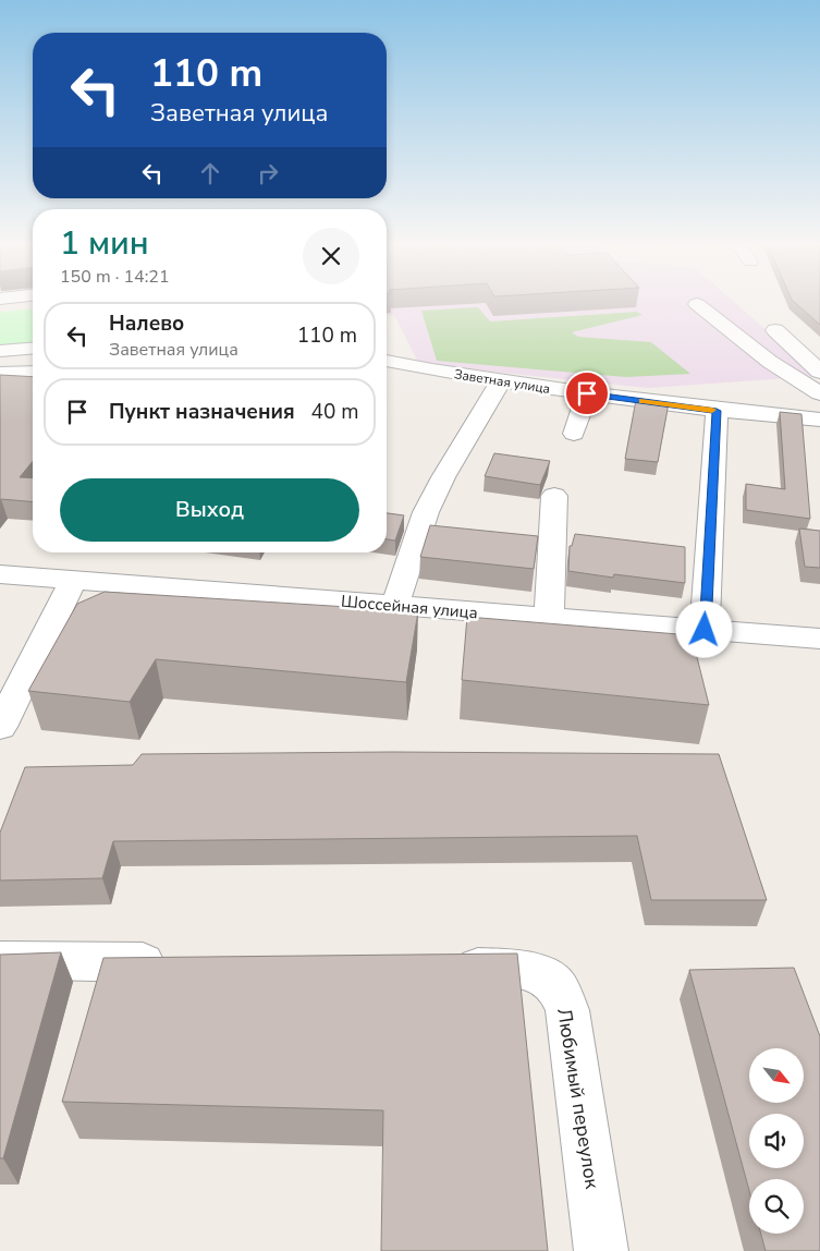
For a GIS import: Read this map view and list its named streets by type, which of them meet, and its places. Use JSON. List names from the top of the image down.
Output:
{
  "streets": {
    "street": ["Заветная улица", "Шоссейная улица", "Любимый переулок"]
  },
  "north": "bottom right",
  "page": {
    "turn": ["110 m", "Заветная улица"],
    "heading": ["1 мин", "150 m · 14:21"],
    "list": [
      {
        "name": "Налево",
        "note": "Заветная улица",
        "value": "110 m"
      },
      {
        "name": "Пункт назначения",
        "value": "40 m"
      }
    ],
    "buttons": "Выход"
  }
}
